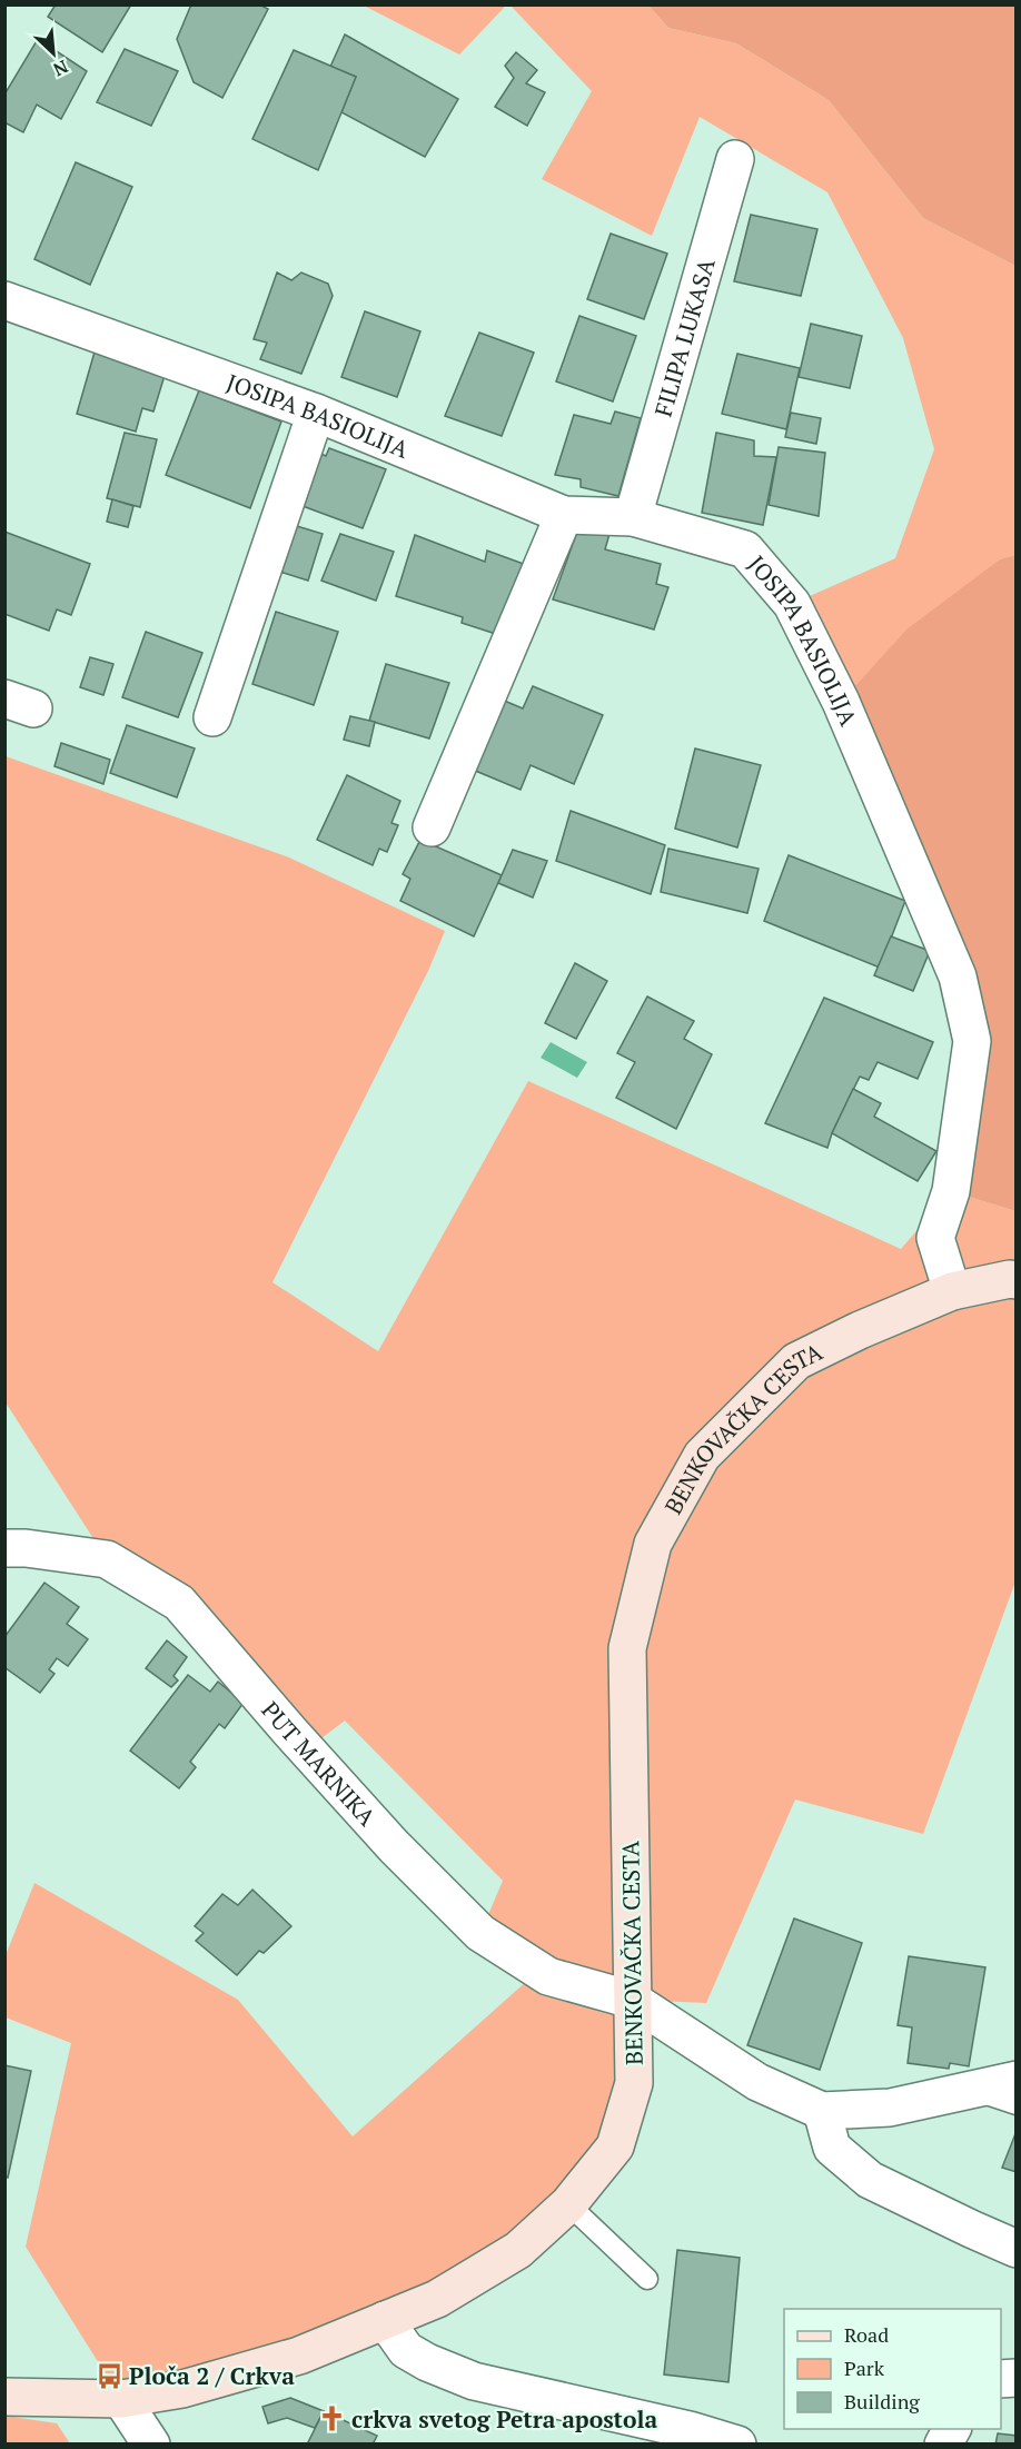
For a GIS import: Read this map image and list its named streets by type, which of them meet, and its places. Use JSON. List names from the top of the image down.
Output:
{
  "streets": {
    "main road": ["BENKOVAČKA CESTA"],
    "street": ["FILIPA LUKASA", "JOSIPA BASIOLIJA", "PUT MARNIKA"]
  },
  "crossings": [
    ["FILIPA LUKASA", "JOSIPA BASIOLIJA"],
    ["JOSIPA BASIOLIJA", "BENKOVAČKA CESTA"],
    ["BENKOVAČKA CESTA", "PUT MARNIKA"]
  ],
  "places": {
    "bus stop": ["Ploča 2 / Crkva"],
    "church": ["crkva svetog Petra apostola"]
  },
  "legend": ["Road", "Park", "Building"],
  "north": "bottom right"
}
